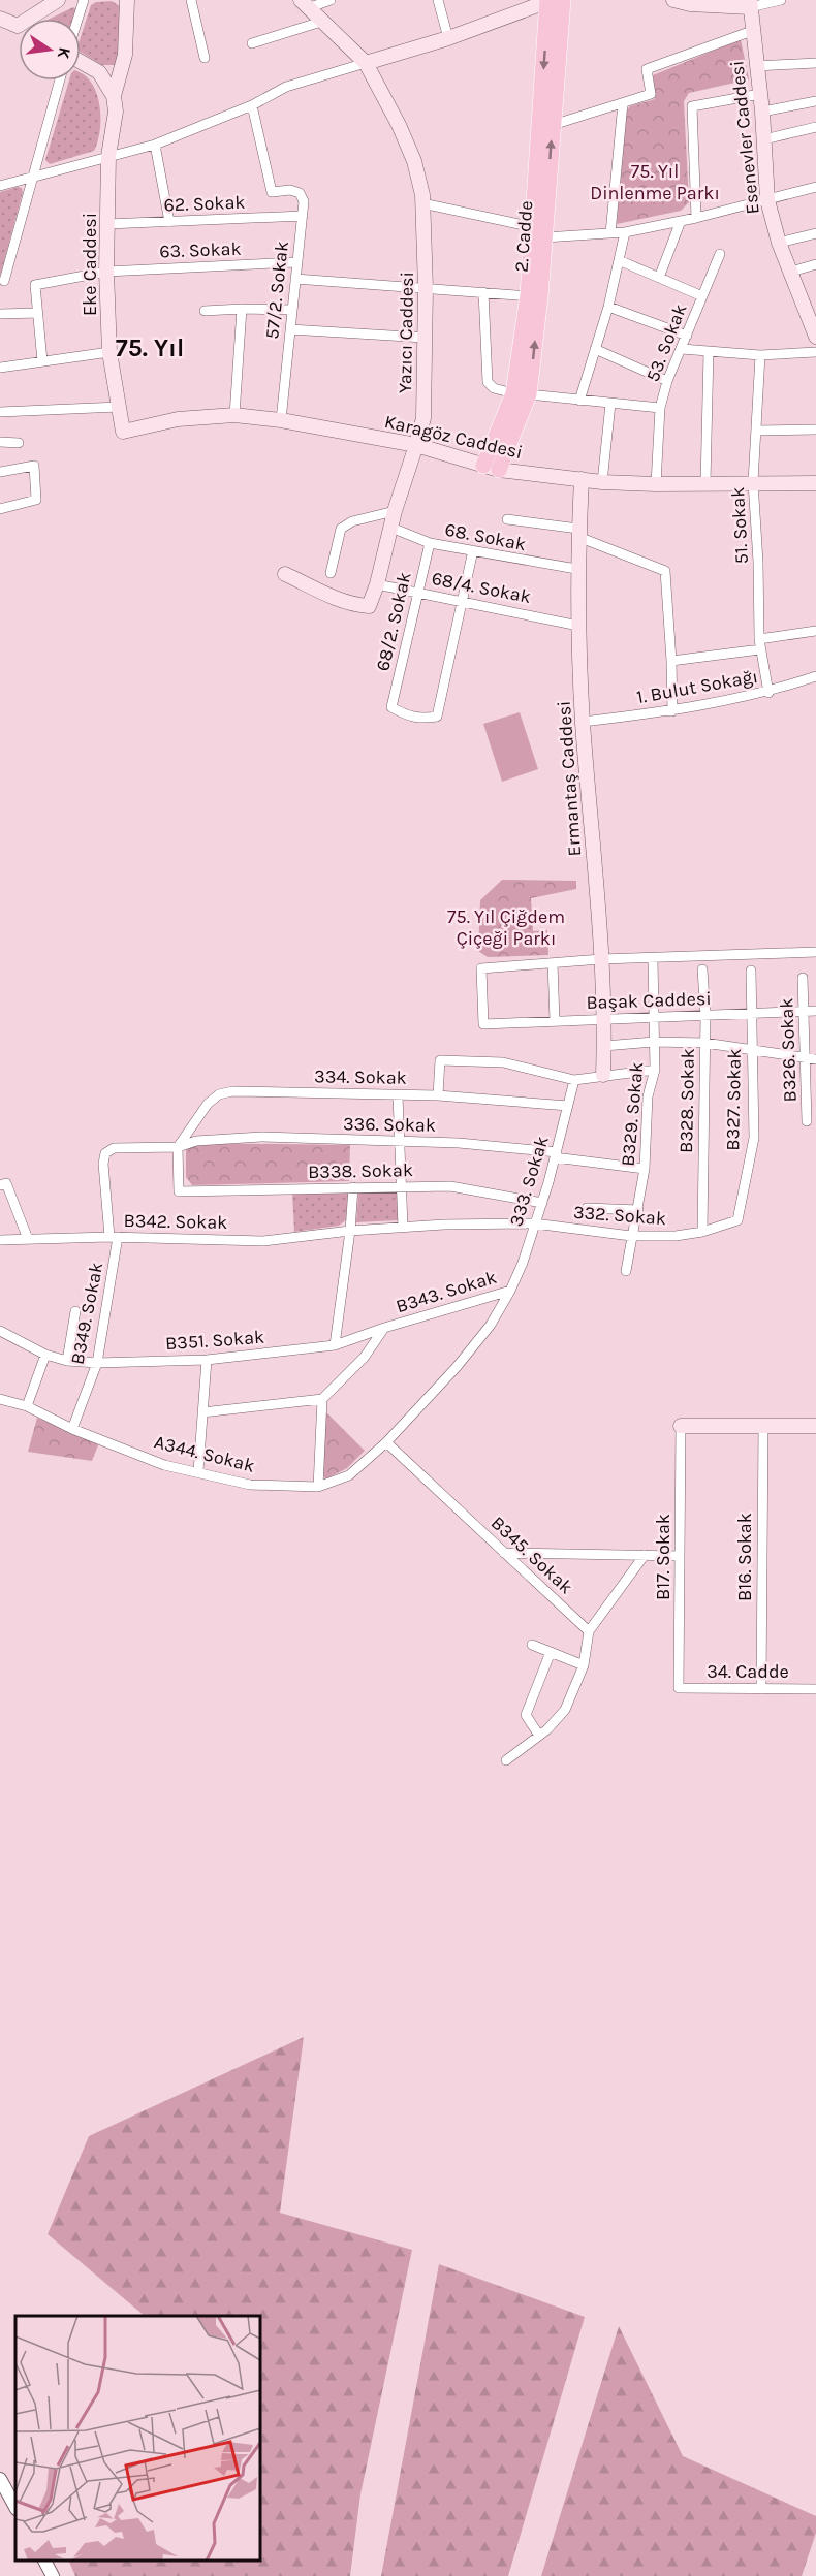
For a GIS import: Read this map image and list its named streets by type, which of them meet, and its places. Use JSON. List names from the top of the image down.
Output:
{
  "streets": {
    "main road": [
      "Esenevler Caddesi",
      "2. Cadde",
      "Eke Caddesi",
      "Yazıcı Caddesi",
      "Karagöz Caddesi",
      "Ermantaş Caddesi"
    ],
    "street": [
      "62. Sokak",
      "63. Sokak",
      "57/2. Sokak",
      "53. Sokak",
      "51. Sokak",
      "68. Sokak",
      "68/4. Sokak",
      "68/2. Sokak",
      "1. Bulut Sokağı",
      "Başak Caddesi",
      "B326. Sokak",
      "334. Sokak",
      "B327. Sokak",
      "B328. Sokak",
      "B329. Sokak",
      "336. Sokak",
      "B338. Sokak",
      "333. Sokak",
      "332. Sokak",
      "B342. Sokak",
      "B343. Sokak",
      "B349. Sokak",
      "B351. Sokak",
      "A344. Sokak",
      "B345. Sokak",
      "B17. Sokak",
      "B16. Sokak",
      "34. Cadde"
    ]
  },
  "crossings": [
    ["62. Sokak", "Eke Caddesi"],
    ["62. Sokak", "57/2. Sokak"],
    ["2. Cadde", "Karagöz Caddesi"],
    ["63. Sokak", "Eke Caddesi"],
    ["63. Sokak", "57/2. Sokak"],
    ["Eke Caddesi", "Karagöz Caddesi"],
    ["57/2. Sokak", "Karagöz Caddesi"],
    ["Yazıcı Caddesi", "Karagöz Caddesi"],
    ["Yazıcı Caddesi", "68. Sokak"],
    ["Yazıcı Caddesi", "68/4. Sokak"],
    ["53. Sokak", "Karagöz Caddesi"],
    ["Karagöz Caddesi", "51. Sokak"],
    ["Karagöz Caddesi", "Ermantaş Caddesi"],
    ["51. Sokak", "1. Bulut Sokağı"],
    ["68. Sokak", "68/2. Sokak"],
    ["68. Sokak", "Ermantaş Caddesi"],
    ["68/4. Sokak", "68/2. Sokak"],
    ["68/4. Sokak", "Ermantaş Caddesi"],
    ["1. Bulut Sokağı", "Ermantaş Caddesi"],
    ["Ermantaş Caddesi", "Başak Caddesi"],
    ["Başak Caddesi", "B326. Sokak"],
    ["Başak Caddesi", "B327. Sokak"],
    ["Başak Caddesi", "B328. Sokak"],
    ["Başak Caddesi", "B329. Sokak"],
    ["334. Sokak", "336. Sokak"],
    ["334. Sokak", "B338. Sokak"],
    ["334. Sokak", "333. Sokak"],
    ["B327. Sokak", "332. Sokak"],
    ["B328. Sokak", "332. Sokak"],
    ["B329. Sokak", "336. Sokak"],
    ["B329. Sokak", "332. Sokak"],
    ["336. Sokak", "B338. Sokak"],
    ["336. Sokak", "333. Sokak"],
    ["336. Sokak", "B349. Sokak"],
    ["B338. Sokak", "333. Sokak"],
    ["333. Sokak", "332. Sokak"],
    ["333. Sokak", "B342. Sokak"],
    ["333. Sokak", "B343. Sokak"],
    ["333. Sokak", "A344. Sokak"],
    ["332. Sokak", "B342. Sokak"],
    ["B342. Sokak", "B349. Sokak"],
    ["B343. Sokak", "B351. Sokak"],
    ["B343. Sokak", "A344. Sokak"],
    ["B349. Sokak", "B351. Sokak"],
    ["B349. Sokak", "A344. Sokak"],
    ["A344. Sokak", "B345. Sokak"],
    ["B17. Sokak", "34. Cadde"],
    ["B16. Sokak", "34. Cadde"]
  ],
  "districts": ["75. Yıl"],
  "parks": ["75. Yıl Dinlenme Parkı", "75. Yıl Çiğdem Çiçeği Parkı"],
  "north": "right"
}
